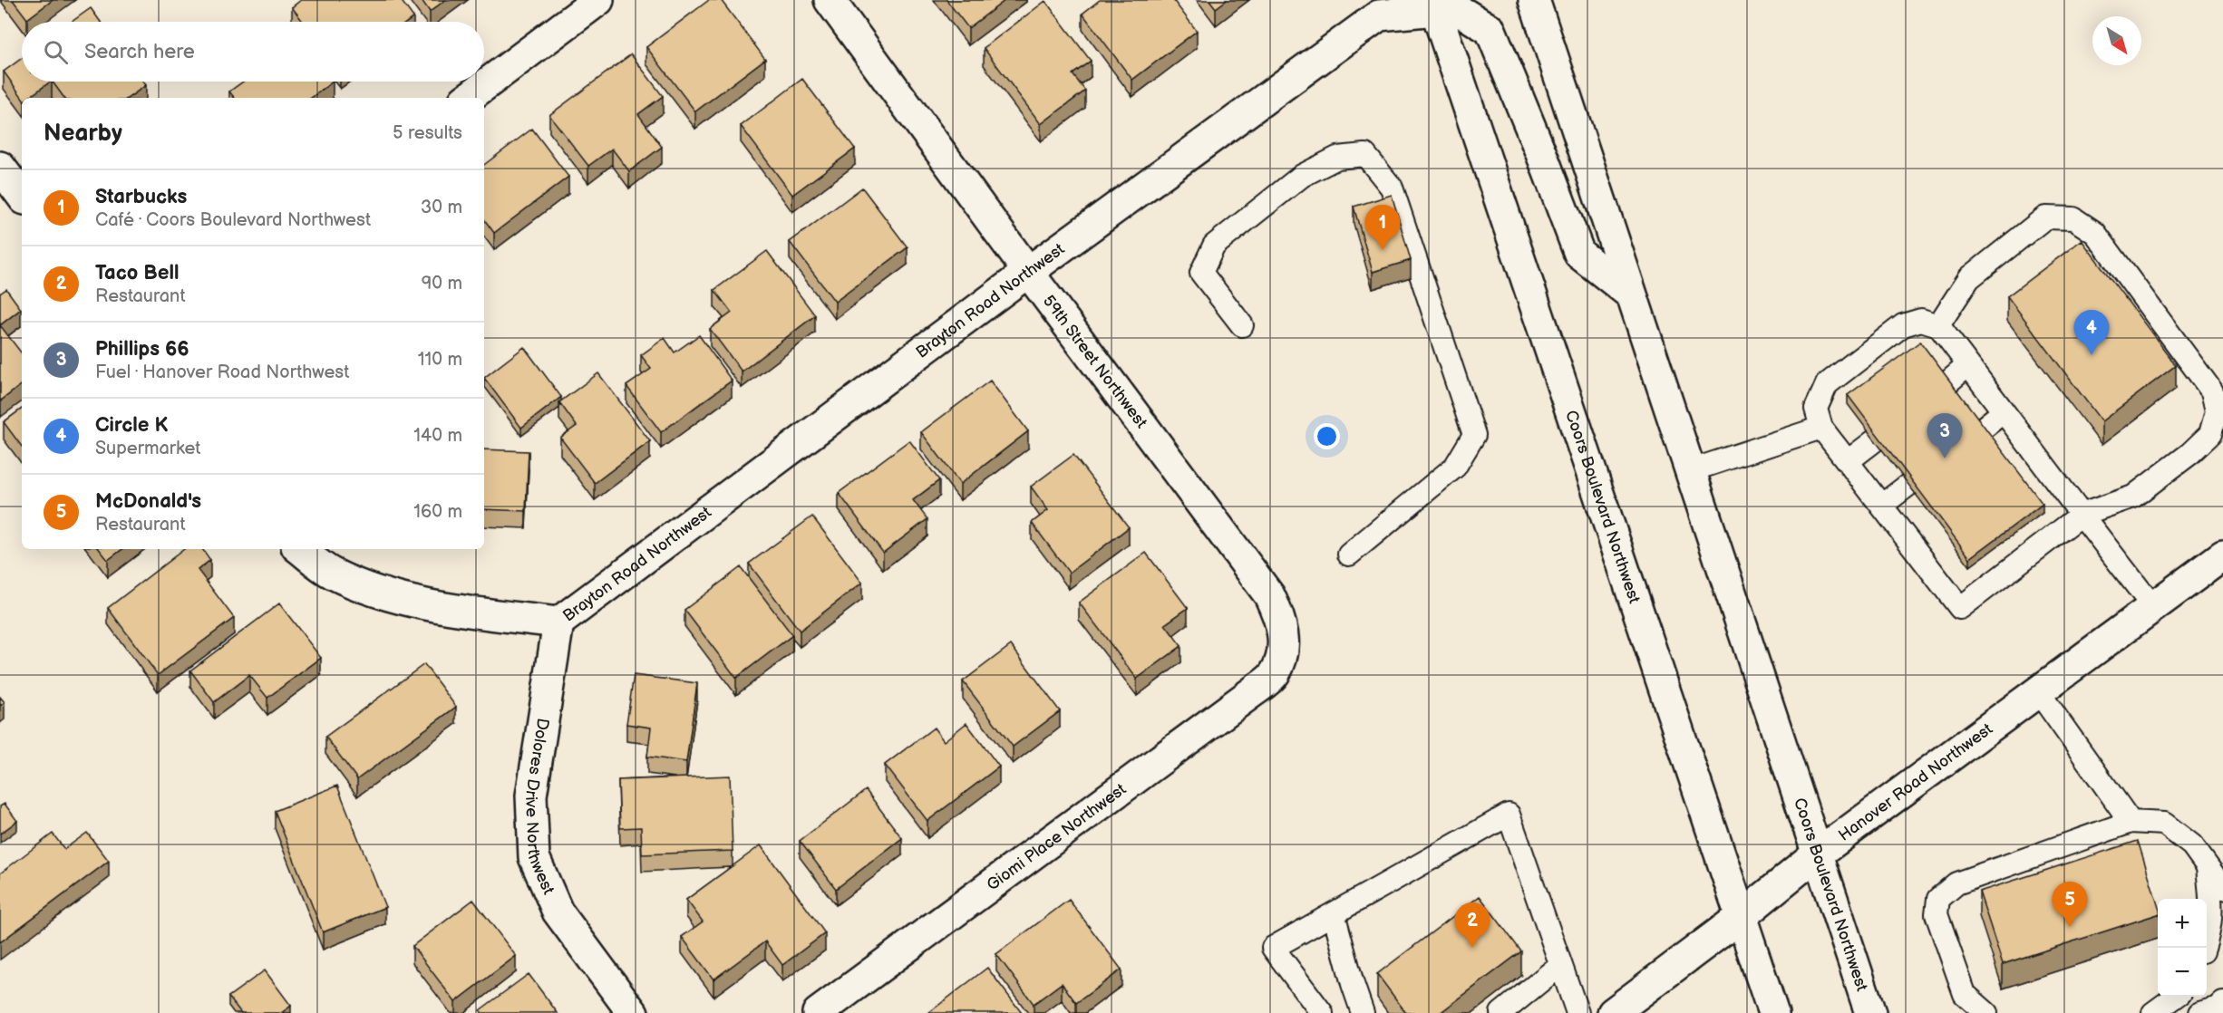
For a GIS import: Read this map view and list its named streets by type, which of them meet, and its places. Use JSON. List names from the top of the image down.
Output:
{
  "streets": {
    "street": [
      "Brayton Road Northwest",
      "59th Street Northwest",
      "Coors Boulevard Northwest",
      "Hanover Road Northwest",
      "Dolores Drive Northwest",
      "Giomi Place Northwest"
    ]
  },
  "crossings": [
    ["Brayton Road Northwest", "59th Street Northwest"],
    ["Brayton Road Northwest", "Coors Boulevard Northwest"],
    ["Brayton Road Northwest", "Dolores Drive Northwest"],
    ["59th Street Northwest", "Giomi Place Northwest"],
    ["Coors Boulevard Northwest", "Hanover Road Northwest"]
  ],
  "north": "bottom right",
  "page": {
    "search": "Search here",
    "heading": ["Nearby", "5 results"],
    "list": [
      {
        "mark": "1",
        "name": "Starbucks",
        "note": "Café · Coors Boulevard Northwest",
        "value": "30 m"
      },
      {
        "mark": "2",
        "name": "Taco Bell",
        "note": "Restaurant",
        "value": "90 m"
      },
      {
        "mark": "3",
        "name": "Phillips 66",
        "note": "Fuel · Hanover Road Northwest",
        "value": "110 m"
      },
      {
        "mark": "4",
        "name": "Circle K",
        "note": "Supermarket",
        "value": "140 m"
      },
      {
        "mark": "5",
        "name": "McDonald's",
        "note": "Restaurant",
        "value": "160 m"
      }
    ],
    "pins": [
      "1",
      "4",
      "3",
      "5",
      "2"
    ],
    "map_buttons": ["+", "−"]
  }
}
